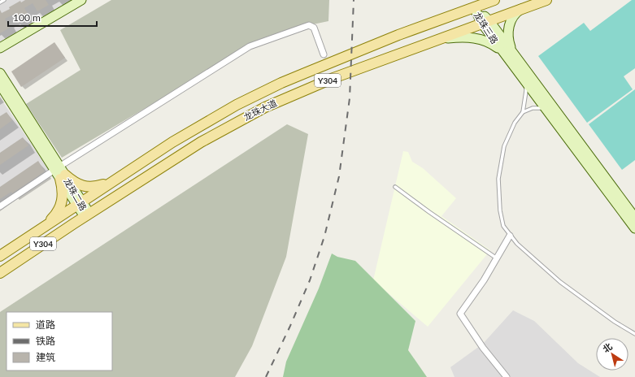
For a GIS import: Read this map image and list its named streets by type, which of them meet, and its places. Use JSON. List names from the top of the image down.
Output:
{
  "streets": {
    "main road": [
      "龙珠三路",
      "Y304",
      "龙珠大道",
      "龙珠二路"
    ]
  },
  "crossings": [
    ["龙珠三路", "龙珠大道"],
    ["龙珠大道", "龙珠二路"]
  ],
  "legend": ["道路", "铁路", "建筑"],
  "scale_bar": "100 m",
  "north": "top left"
}
